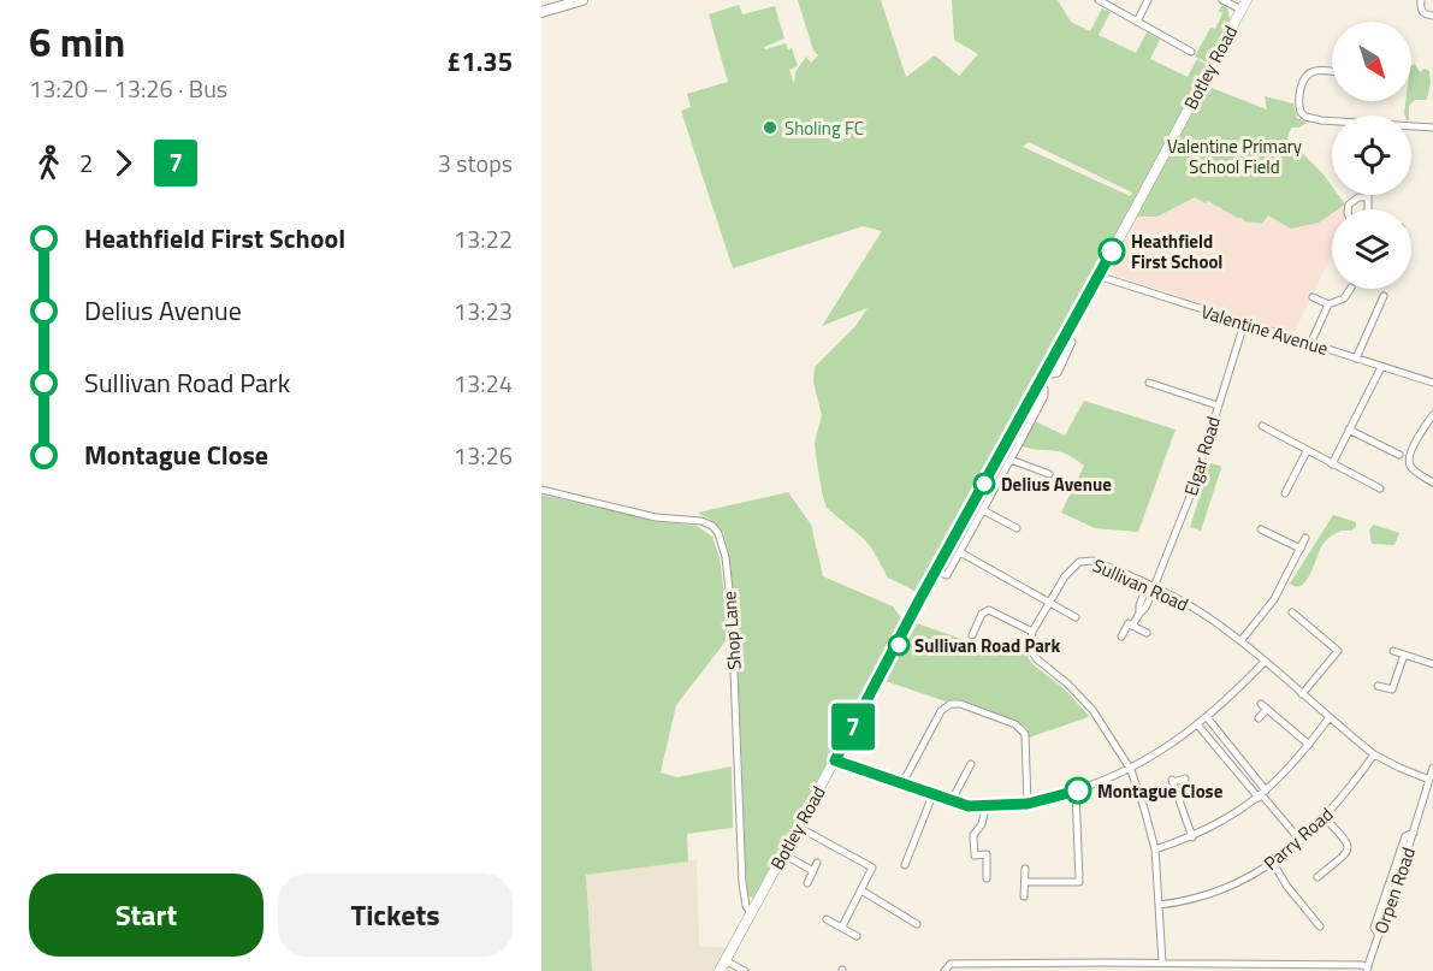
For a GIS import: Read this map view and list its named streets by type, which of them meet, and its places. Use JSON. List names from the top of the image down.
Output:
{
  "streets": {
    "main road": ["Botley Road"],
    "street": [
      "Valentine Avenue",
      "Elgar Road",
      "Sullivan Road",
      "Shop Lane",
      "Parry Road",
      "Orpen Road"
    ]
  },
  "crossings": [
    ["Botley Road", "Valentine Avenue"],
    ["Botley Road", "Shop Lane"],
    ["Valentine Avenue", "Elgar Road"],
    ["Elgar Road", "Sullivan Road"],
    ["Sullivan Road", "Parry Road"],
    ["Sullivan Road", "Orpen Road"]
  ],
  "parks": ["Valentine Primary School Field"],
  "places": [
    "Sholing FC",
    "Heathfield First School",
    "Delius Avenue",
    "Sullivan Road Park",
    "Montague Close"
  ],
  "lines": ["bus line 7"],
  "north": "bottom right",
  "page": {
    "heading": ["6 min", "13:20 – 13:26 · Bus", "£1.35"],
    "on_map": "7",
    "legs": ["2", "7", "3 stops"],
    "list": [
      {
        "name": "Heathfield First School",
        "value": "13:22"
      },
      {
        "name": "Delius Avenue",
        "value": "13:23"
      },
      {
        "name": "Sullivan Road Park",
        "value": "13:24"
      },
      {
        "name": "Montague Close",
        "value": "13:26"
      }
    ],
    "buttons": ["Start", "Tickets"]
  }
}
